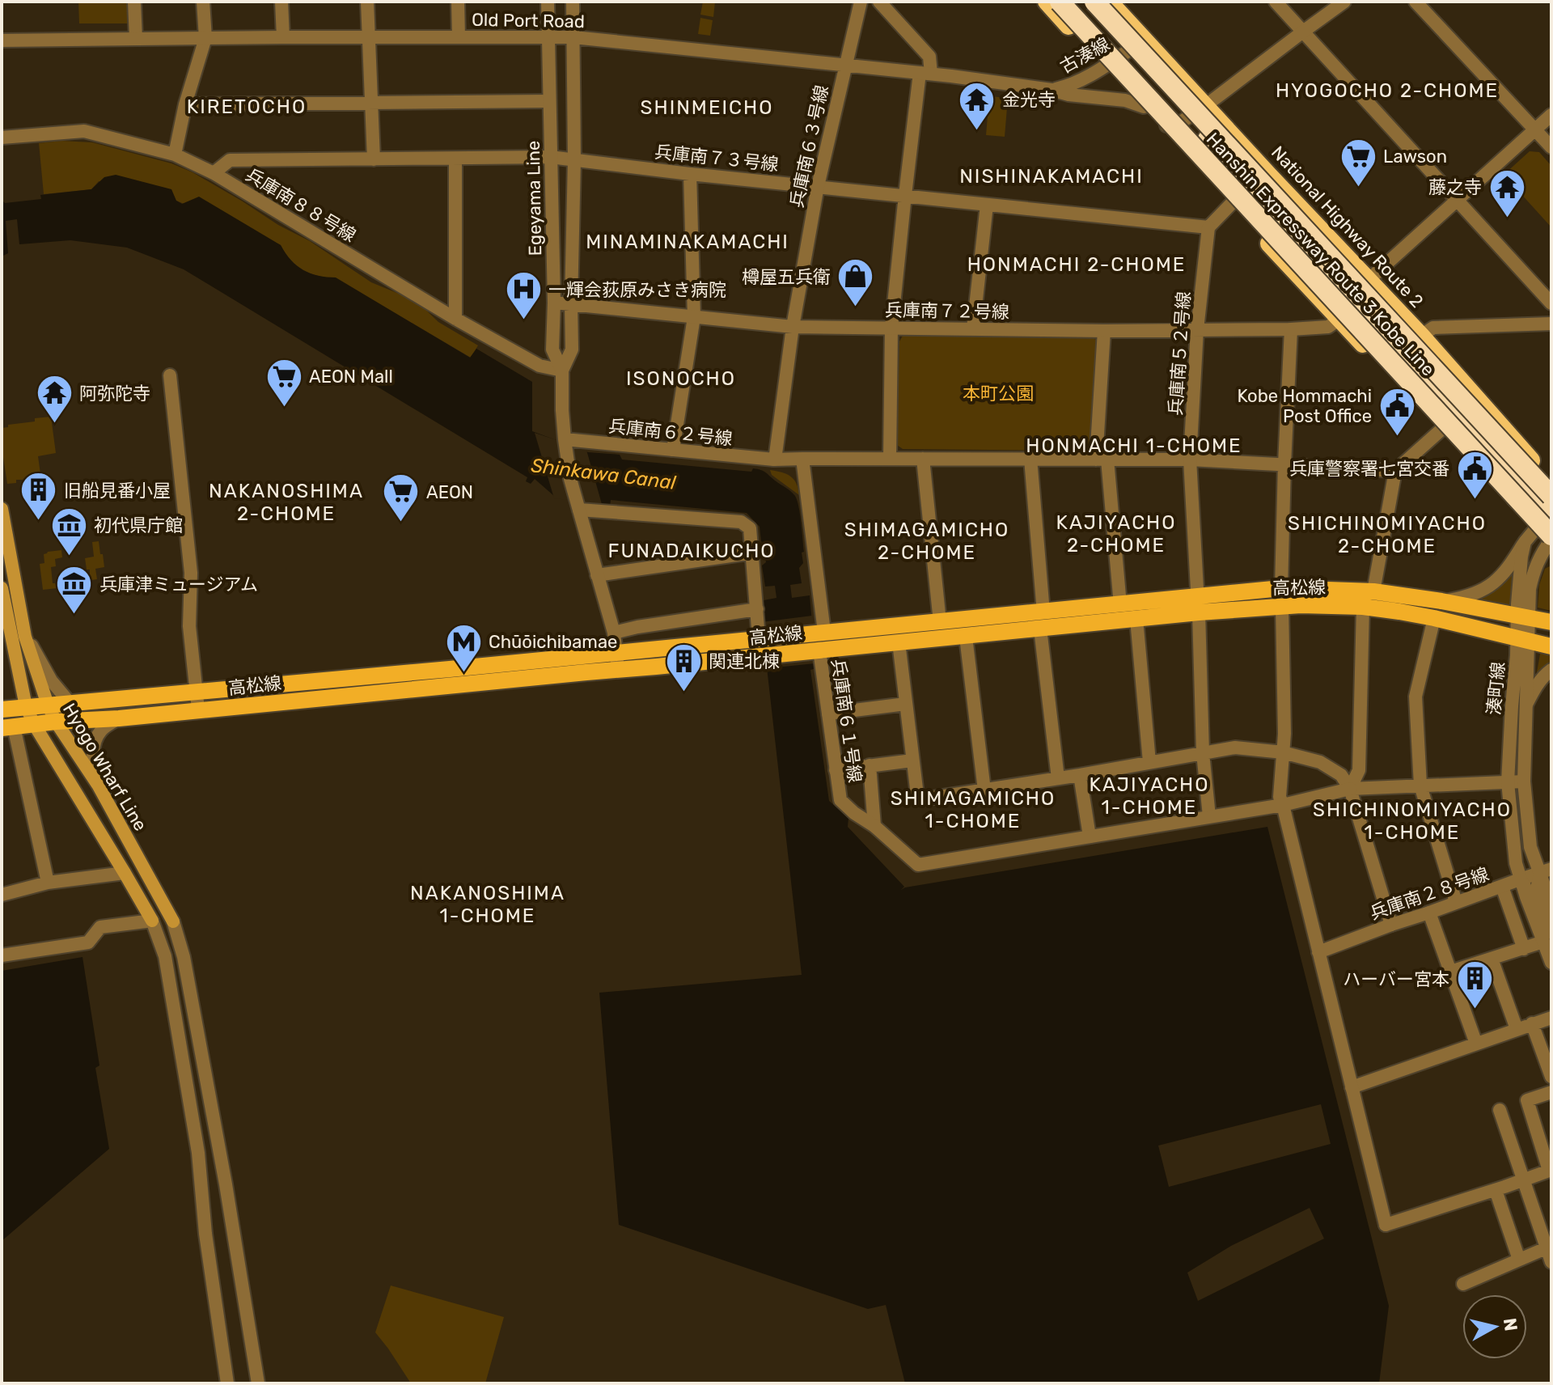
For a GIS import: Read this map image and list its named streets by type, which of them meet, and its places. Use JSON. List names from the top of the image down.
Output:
{
  "streets": {
    "highway": ["National Highway Route 2", "Hanshin Expressway Route 3 Kobe Line"],
    "main road": ["高松線", "Hyogo Wharf Line"],
    "street": [
      "Old Port Road",
      "古湊線",
      "兵庫南６３号線",
      "兵庫南７３号線",
      "Egeyama Line",
      "兵庫南８８号線",
      "兵庫南７２号線",
      "兵庫南５２号線",
      "兵庫南６２号線",
      "湊町線",
      "兵庫南６１号線",
      "兵庫南２８号線"
    ]
  },
  "crossings": [
    ["Old Port Road", "古湊線"],
    ["Old Port Road", "兵庫南６３号線"],
    ["Old Port Road", "Egeyama Line"],
    ["古湊線", "National Highway Route 2"],
    ["兵庫南６３号線", "兵庫南７３号線"],
    ["兵庫南６３号線", "兵庫南７２号線"],
    ["兵庫南６３号線", "兵庫南６２号線"],
    ["兵庫南７３号線", "Egeyama Line"],
    ["兵庫南７３号線", "兵庫南８８号線"],
    ["兵庫南７３号線", "兵庫南５２号線"],
    ["Egeyama Line", "兵庫南８８号線"],
    ["Egeyama Line", "兵庫南７２号線"],
    ["Hanshin Expressway Route 3 Kobe Line", "湊町線"],
    ["兵庫南７２号線", "兵庫南５２号線"],
    ["兵庫南５２号線", "兵庫南６２号線"],
    ["兵庫南５２号線", "高松線"],
    ["兵庫南５２号線", "兵庫南６１号線"],
    ["高松線", "湊町線"],
    ["高松線", "兵庫南６１号線"],
    ["高松線", "Hyogo Wharf Line"],
    ["湊町線", "兵庫南６１号線"],
    ["湊町線", "兵庫南２８号線"]
  ],
  "districts": [
    "HYOGOCHO 2-CHOME",
    "KIRETOCHO",
    "SHINMEICHO",
    "NISHINAKAMACHI",
    "MINAMINAKAMACHI",
    "HONMACHI 2-CHOME",
    "ISONOCHO",
    "HONMACHI 1-CHOME",
    "NAKANOSHIMA 2-CHOME",
    "KAJIYACHO 2-CHOME",
    "SHICHINOMIYACHO 2-CHOME",
    "SHIMAGAMICHO 2-CHOME",
    "FUNADAIKUCHO",
    "KAJIYACHO 1-CHOME",
    "SHIMAGAMICHO 1-CHOME",
    "SHICHINOMIYACHO 1-CHOME",
    "NAKANOSHIMA 1-CHOME"
  ],
  "water": ["Shinkawa Canal"],
  "parks": ["本町公園"],
  "places": {
    "temple": ["金光寺", "藤之寺", "阿弥陀寺"],
    "supermarket": ["Lawson", "AEON Mall", "AEON"],
    "shop": ["樽屋五兵衛"],
    "hospital": ["一輝会荻原みさき病院"],
    "public building": ["Kobe Hommachi Post Office", "兵庫警察署七宮交番"],
    "building": ["旧船見番小屋", "関連北棟", "ハーバー宮本"],
    "museum": ["初代県庁館", "兵庫津ミュージアム"],
    "metro station": ["Chūōichibamae"]
  },
  "north": "right"
}
